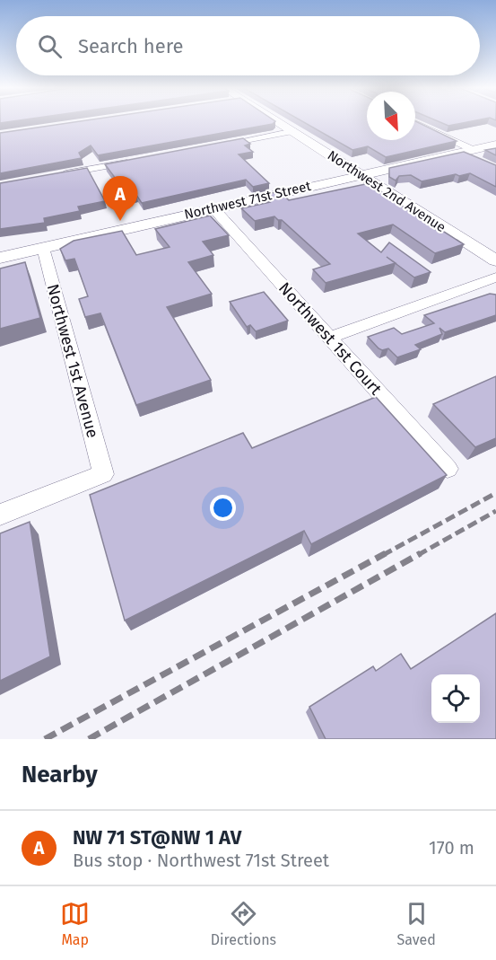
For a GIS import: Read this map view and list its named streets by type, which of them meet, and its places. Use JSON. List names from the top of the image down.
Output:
{
  "streets": {
    "street": [
      "Northwest 2nd Avenue",
      "Northwest 71st Street",
      "Northwest 1st Court",
      "Northwest 1st Avenue"
    ]
  },
  "crossings": [
    ["Northwest 2nd Avenue", "Northwest 71st Street"],
    ["Northwest 71st Street", "Northwest 1st Court"],
    ["Northwest 71st Street", "Northwest 1st Avenue"]
  ],
  "north": "bottom right",
  "page": {
    "search": "Search here",
    "pins": "A",
    "heading": "Nearby",
    "list": [
      {
        "mark": "A",
        "name": "NW 71 ST@NW 1 AV",
        "note": "Bus stop · Northwest 71st Street",
        "value": "170 m"
      }
    ],
    "nav": ["Map", "Directions", "Saved"]
  }
}
